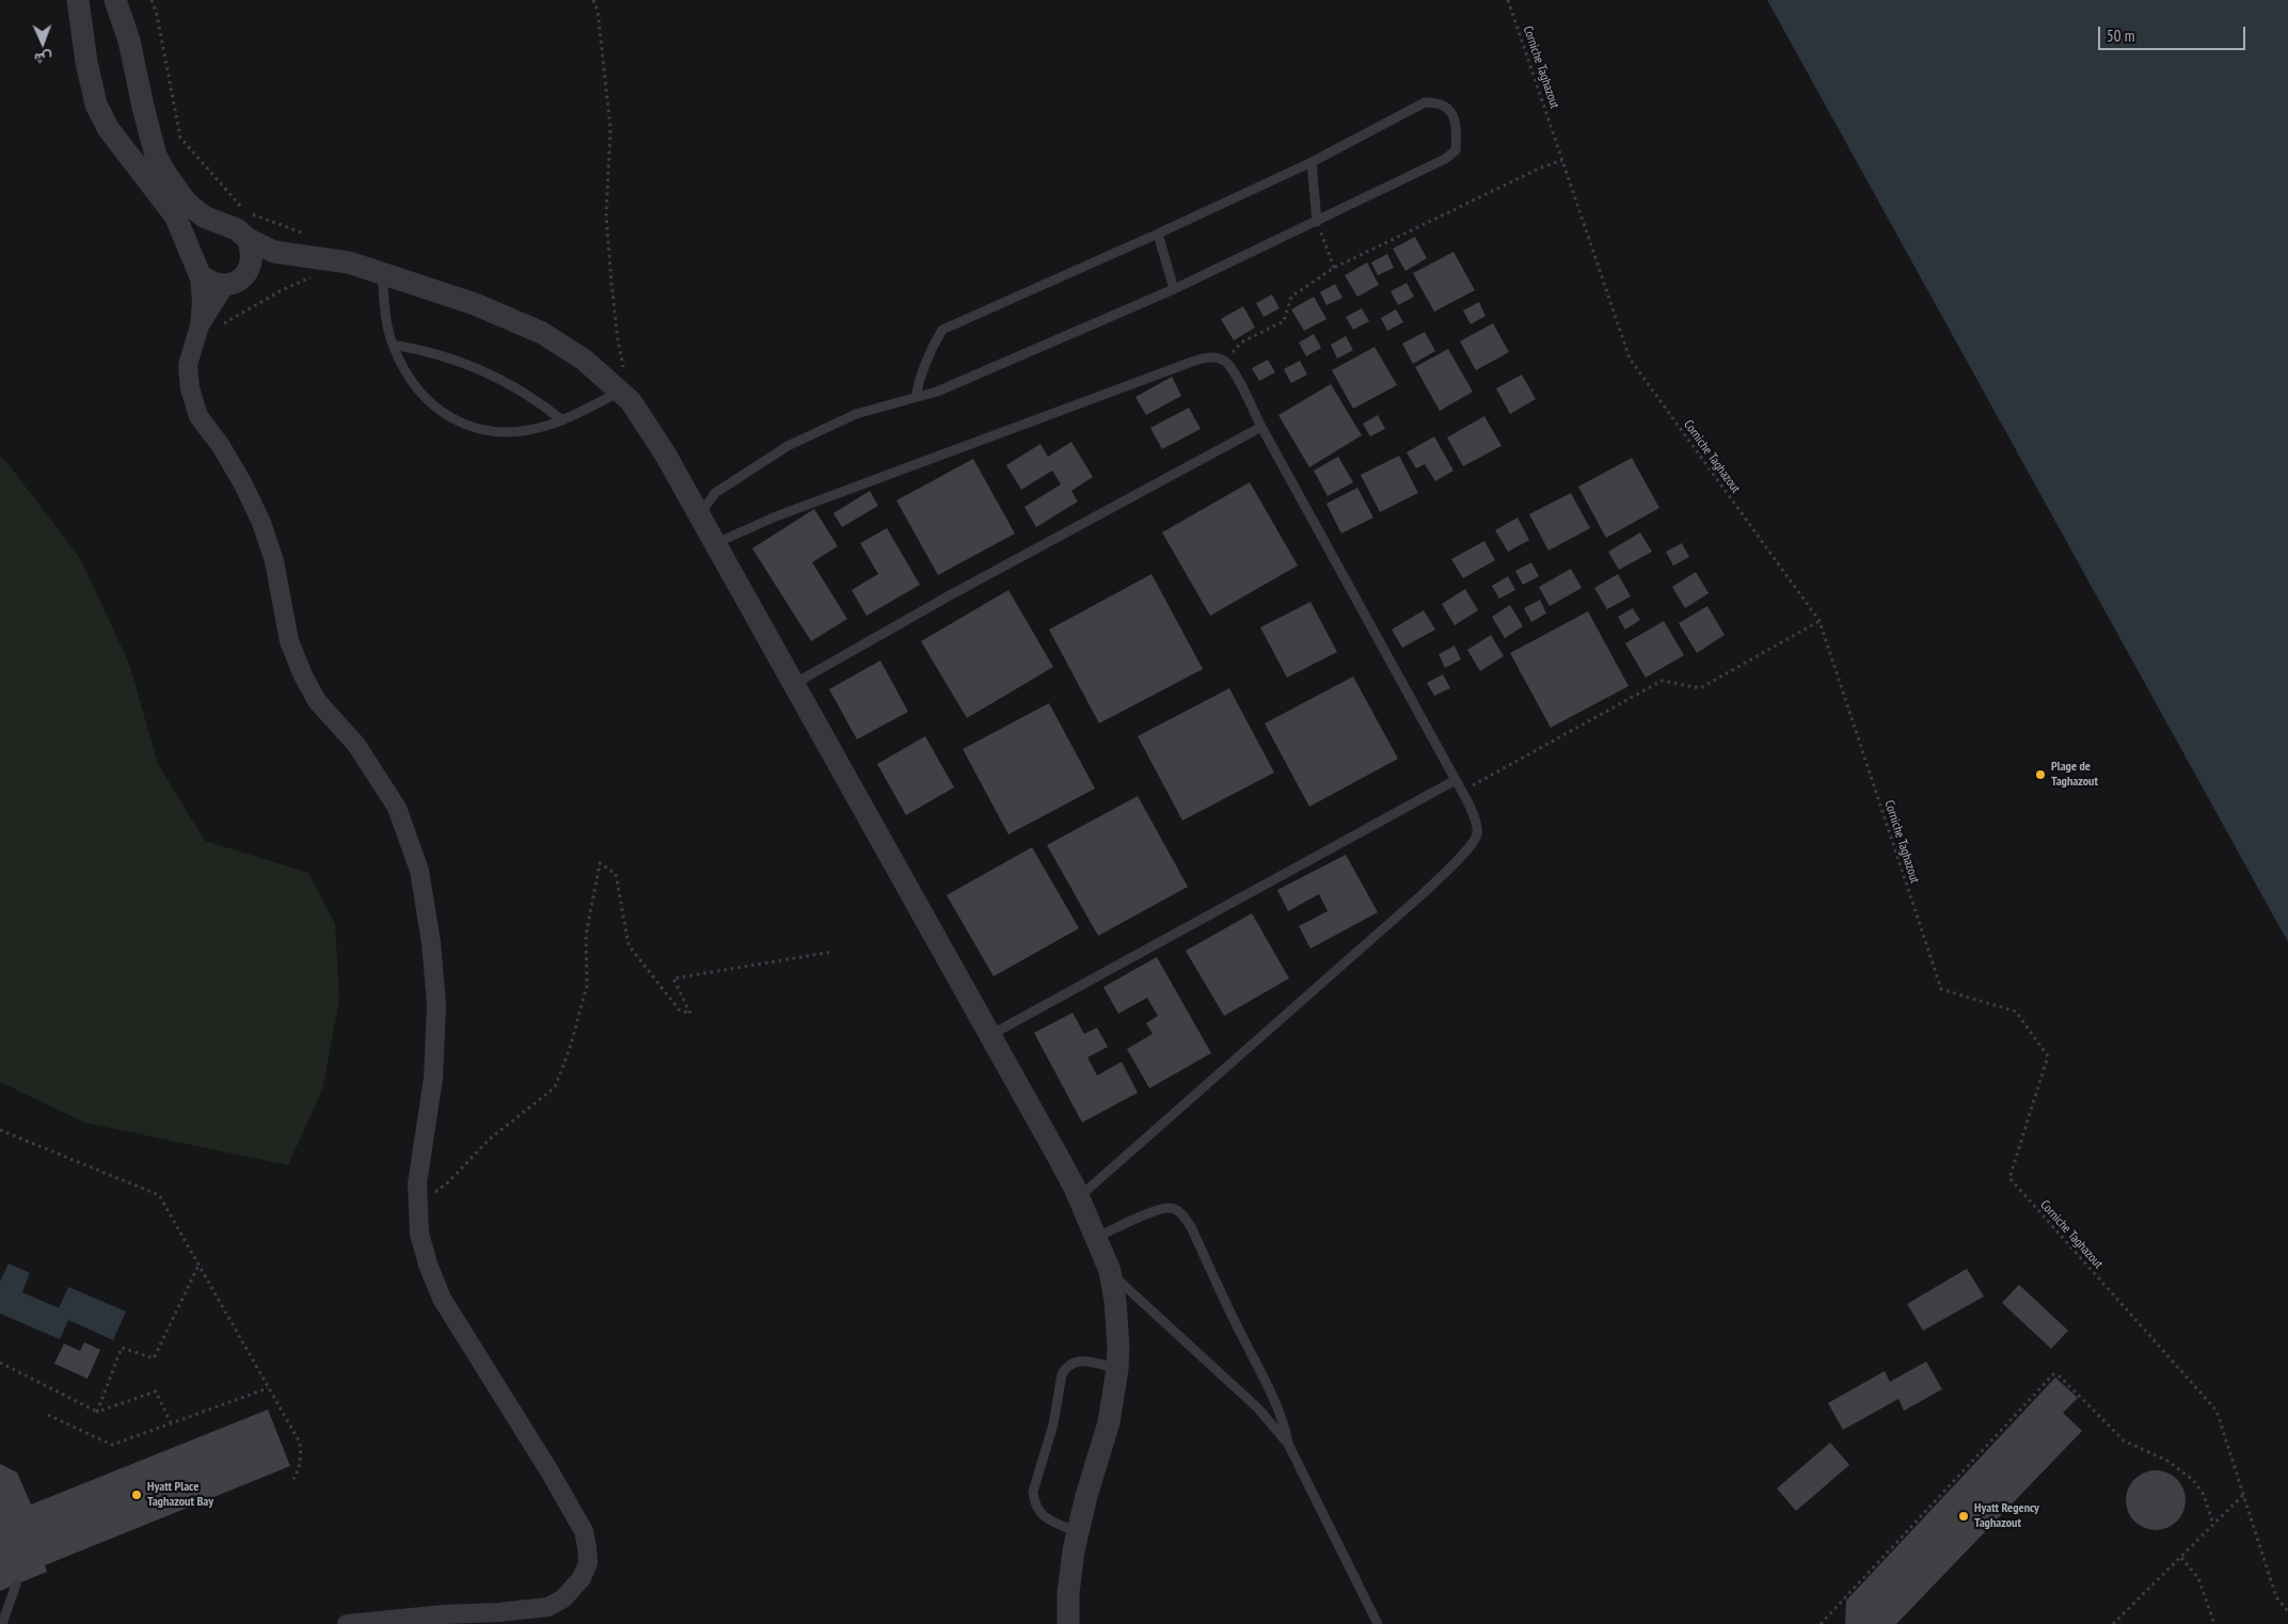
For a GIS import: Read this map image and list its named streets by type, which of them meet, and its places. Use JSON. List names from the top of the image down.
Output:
{
  "streets": {
    "path": ["Corniche Taghazout"]
  },
  "places": ["Plage de Taghazout", "Hyatt Place Taghazout Bay", "Hyatt Regency Taghazout"],
  "scale_bar": "50 m",
  "north": "bottom"
}
